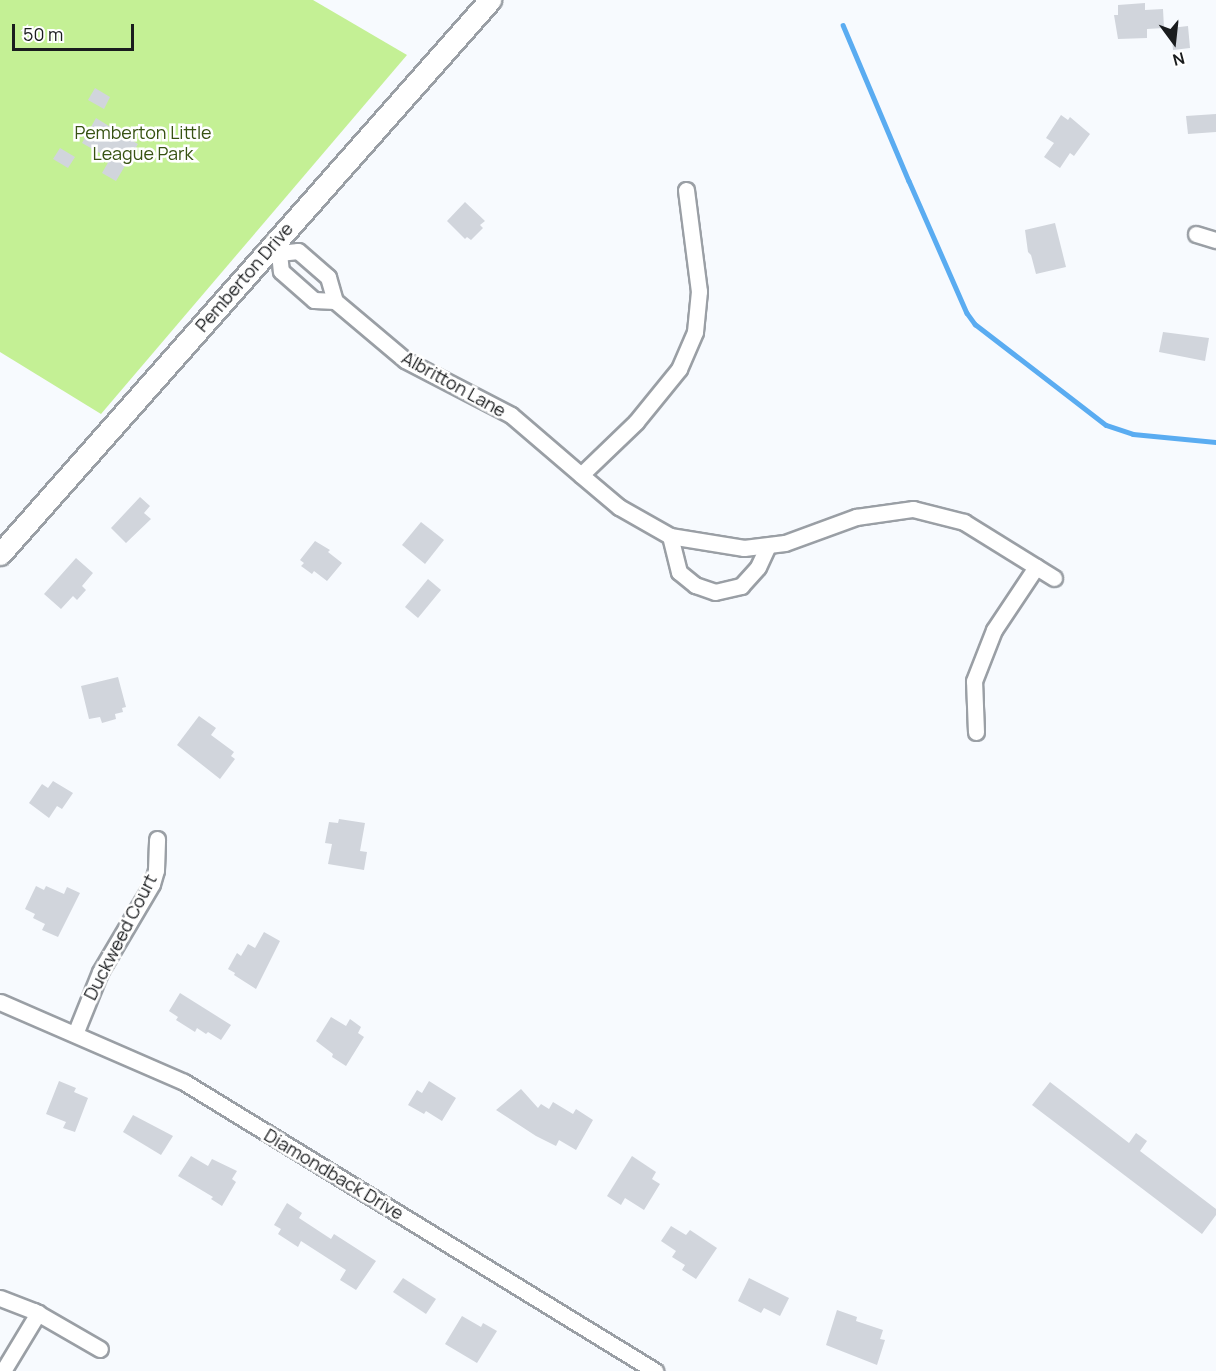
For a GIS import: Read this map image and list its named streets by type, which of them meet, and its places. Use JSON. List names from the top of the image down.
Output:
{
  "streets": {
    "street": [
      "Pemberton Drive",
      "Albritton Lane",
      "Duckweed Court",
      "Diamondback Drive"
    ]
  },
  "crossings": [
    ["Pemberton Drive", "Albritton Lane"],
    ["Duckweed Court", "Diamondback Drive"]
  ],
  "parks": ["Pemberton Little League Park"],
  "scale_bar": "50 m",
  "north": "bottom"
}
